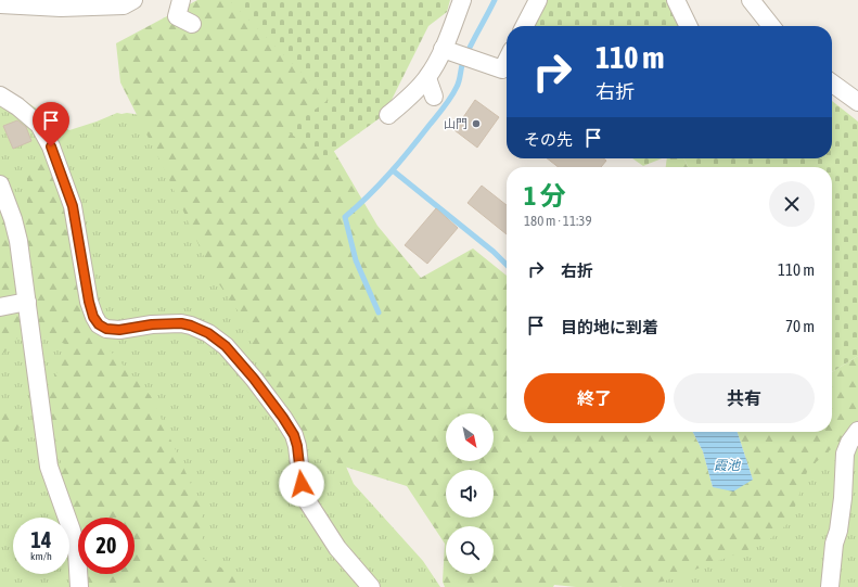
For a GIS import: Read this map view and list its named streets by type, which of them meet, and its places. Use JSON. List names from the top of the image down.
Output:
{
  "water": ["霞池"],
  "places": ["山門"],
  "north": "bottom right",
  "page": {
    "turn": ["110 m", "右折"],
    "then": "その先",
    "heading": ["1 分", "180 m · 11:39"],
    "list": [
      {
        "name": "右折",
        "value": "110 m"
      },
      {
        "name": "目的地に到着",
        "value": "70 m"
      }
    ],
    "buttons": ["終了", "共有"],
    "speed": "14 km/h",
    "limit": "20"
  }
}
